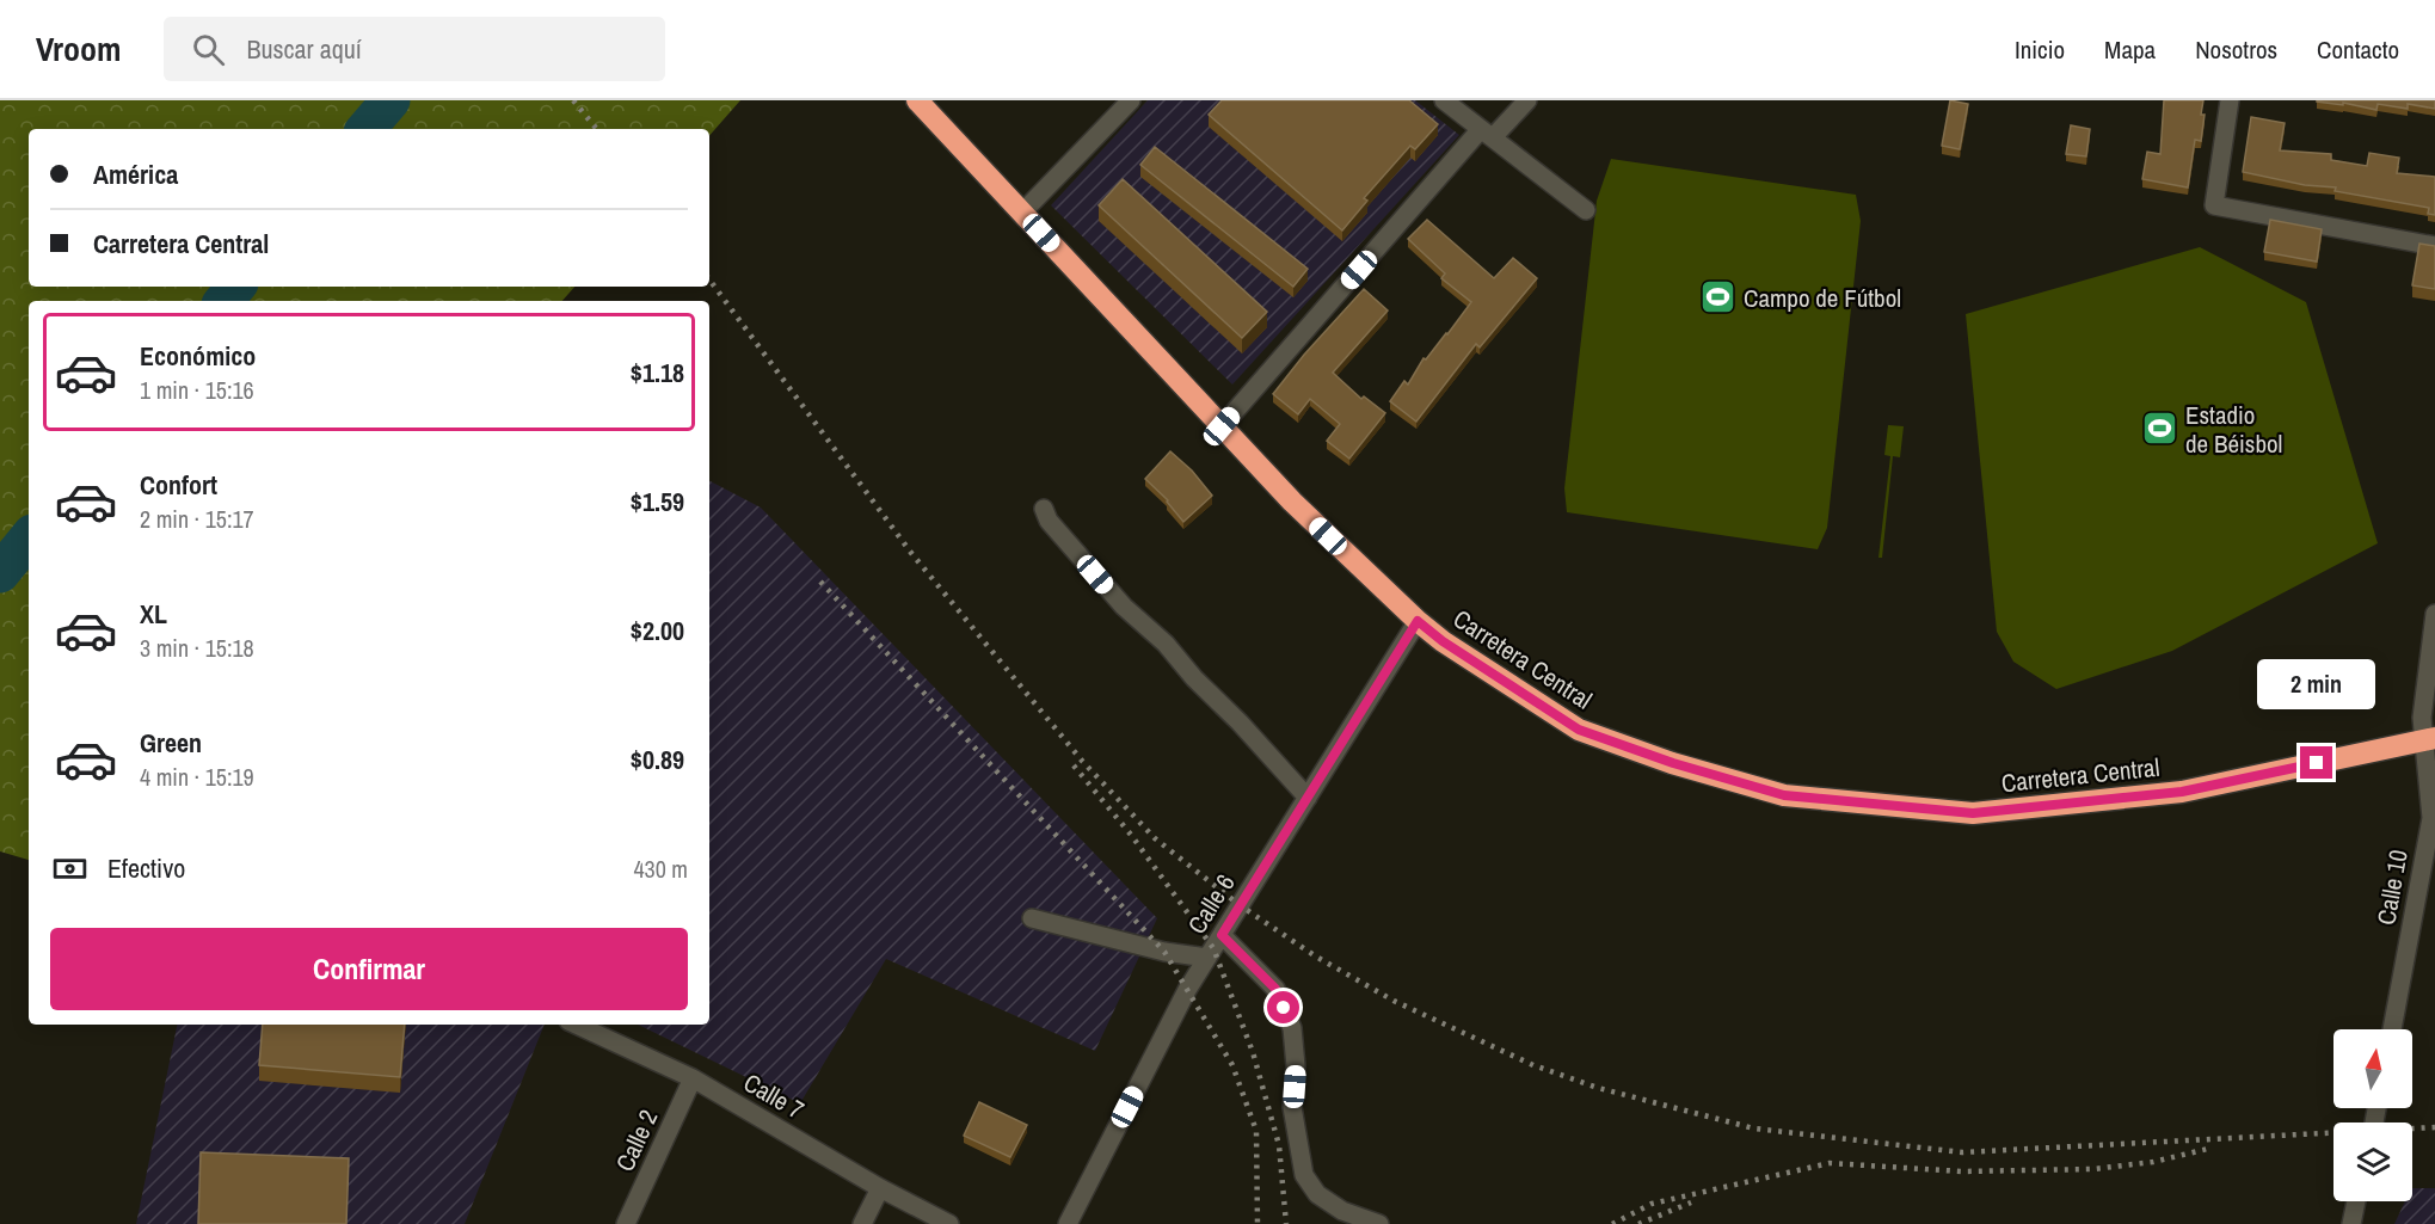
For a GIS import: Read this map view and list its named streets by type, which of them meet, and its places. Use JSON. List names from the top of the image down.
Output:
{
  "streets": {
    "highway": ["Carretera Central"],
    "street": [
      "Calle 10",
      "Calle 6",
      "Calle 7",
      "Calle 2"
    ]
  },
  "crossings": [
    ["Carretera Central", "Calle 10"],
    ["Carretera Central", "Calle 6"],
    ["Calle 7", "Calle 2"]
  ],
  "places": {
    "sports": ["Campo de Fútbol", "Estadio de Béisbol"]
  },
  "north": "top",
  "page": {
    "header": "Vroom",
    "search": "Buscar aquí",
    "nav": [
      "Inicio",
      "Mapa",
      "Nosotros",
      "Contacto"
    ],
    "banner": ["América", "Carretera Central"],
    "list": [
      {
        "name": "Económico",
        "note": "1 min · 15:16",
        "value": "$1.18"
      },
      {
        "name": "Confort",
        "note": "2 min · 15:17",
        "value": "$1.59"
      },
      {
        "name": "XL",
        "note": "3 min · 15:18",
        "value": "$2.00"
      },
      {
        "name": "Green",
        "note": "4 min · 15:19",
        "value": "$0.89"
      }
    ],
    "bubble": "2 min",
    "pay": ["Efectivo", "430 m"],
    "buttons": "Confirmar"
  }
}
